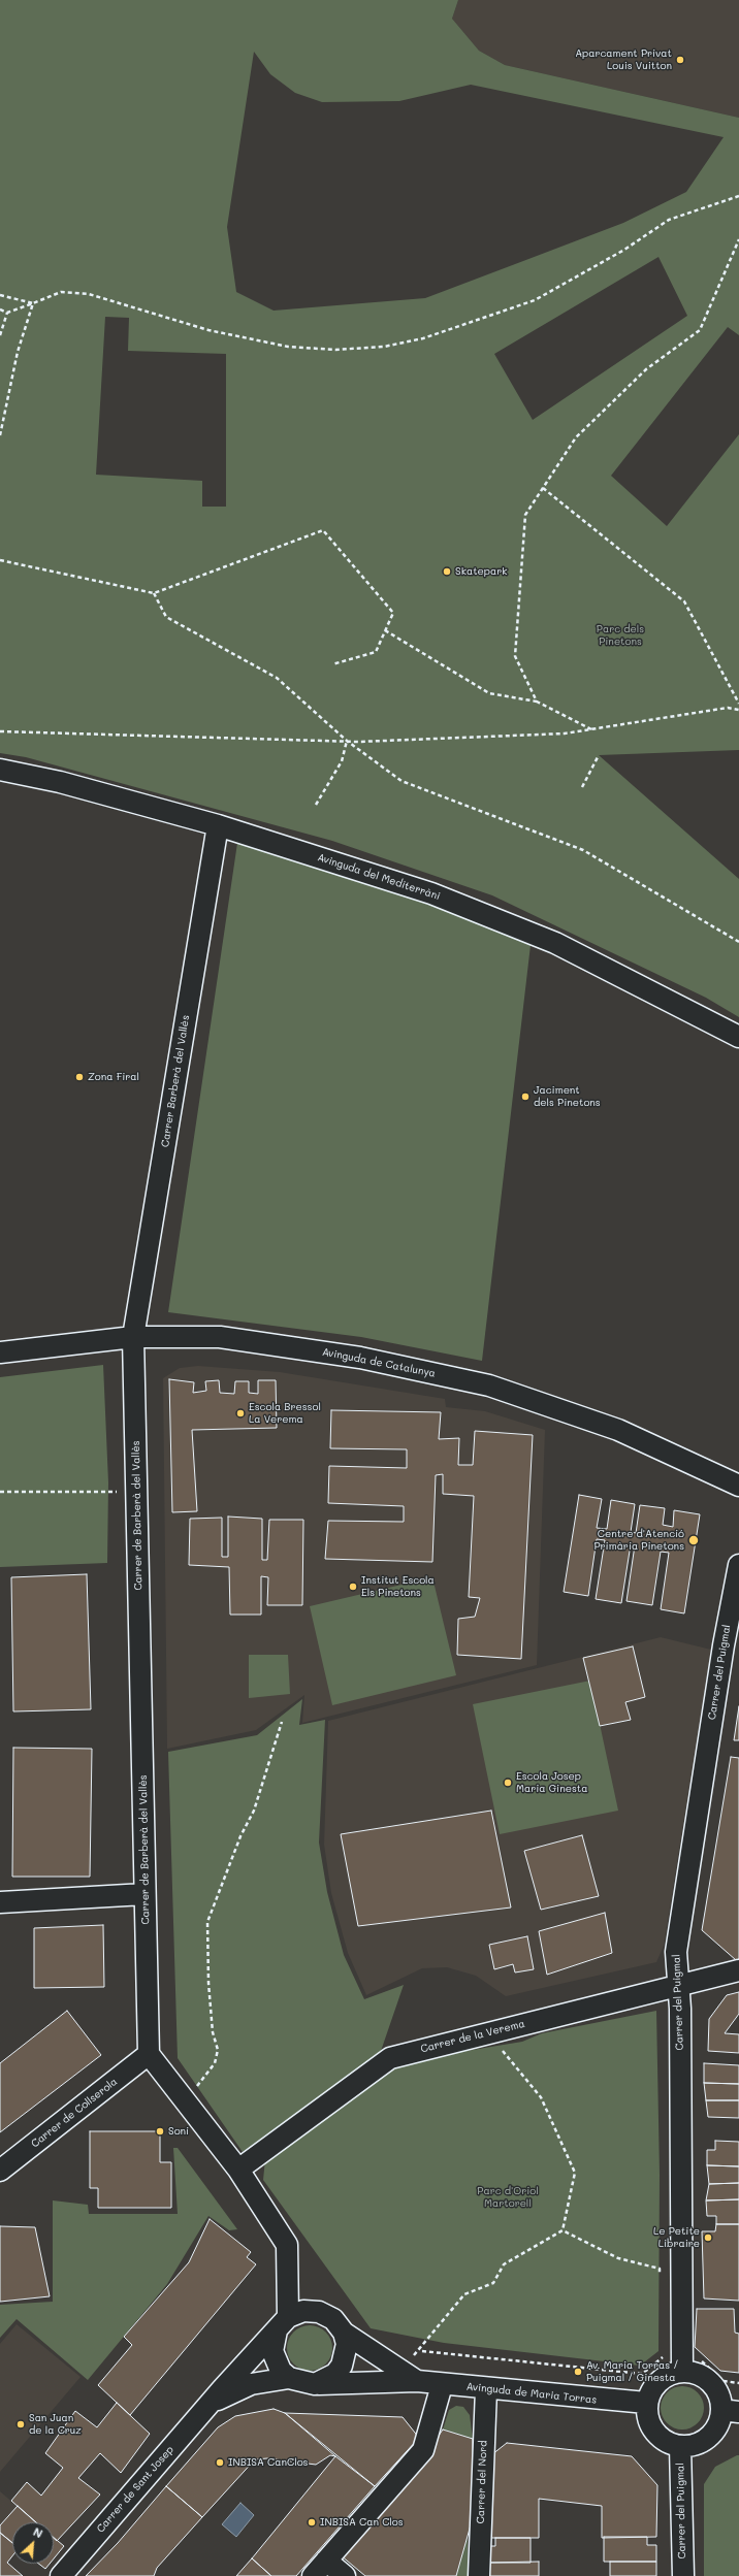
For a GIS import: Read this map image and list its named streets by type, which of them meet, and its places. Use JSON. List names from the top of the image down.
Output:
{
  "streets": {
    "street": [
      "Avinguda del Mediterràni",
      "Carrer Barberà del Vallès",
      "Avinguda de Catalunya",
      "Carrer de Barberà del Vallès",
      "Carrer del Puigmal",
      "Carrer de la Verema",
      "Carrer de Collserola",
      "Avinguda de Maria Torras",
      "Carrer del Nord",
      "Carrer de Sant Josep"
    ]
  },
  "crossings": [
    ["Avinguda del Mediterràni", "Carrer Barberà del Vallès"],
    ["Carrer Barberà del Vallès", "Avinguda de Catalunya"],
    ["Carrer Barberà del Vallès", "Carrer de Barberà del Vallès"],
    ["Avinguda de Catalunya", "Carrer de Barberà del Vallès"],
    ["Carrer de Barberà del Vallès", "Carrer de Collserola"],
    ["Carrer del Puigmal", "Carrer de la Verema"],
    ["Carrer del Puigmal", "Avinguda de Maria Torras"],
    ["Avinguda de Maria Torras", "Carrer del Nord"],
    ["Avinguda de Maria Torras", "Carrer de Sant Josep"]
  ],
  "parks": ["Parc dels Pinetons", "Parc d'Oriol Martorell"],
  "places": [
    "Aparcament Privat Louis Vuitton",
    "Skatepark",
    "Zona Firal",
    "Jaciment dels Pinetons",
    "Escola Bressol La Verema",
    "Centre d'Atenció Primària Pinetons",
    "Institut Escola Els Pinetons",
    "Escola Josep Maria Ginesta",
    "Soni",
    "Le Petite Libraire",
    "Av. Maria Torras / Puigmal / Ginesta",
    "San Juan de la Cruz",
    "INBISA CanClos",
    "INBISA Can Clos"
  ],
  "north": "top right"
}
